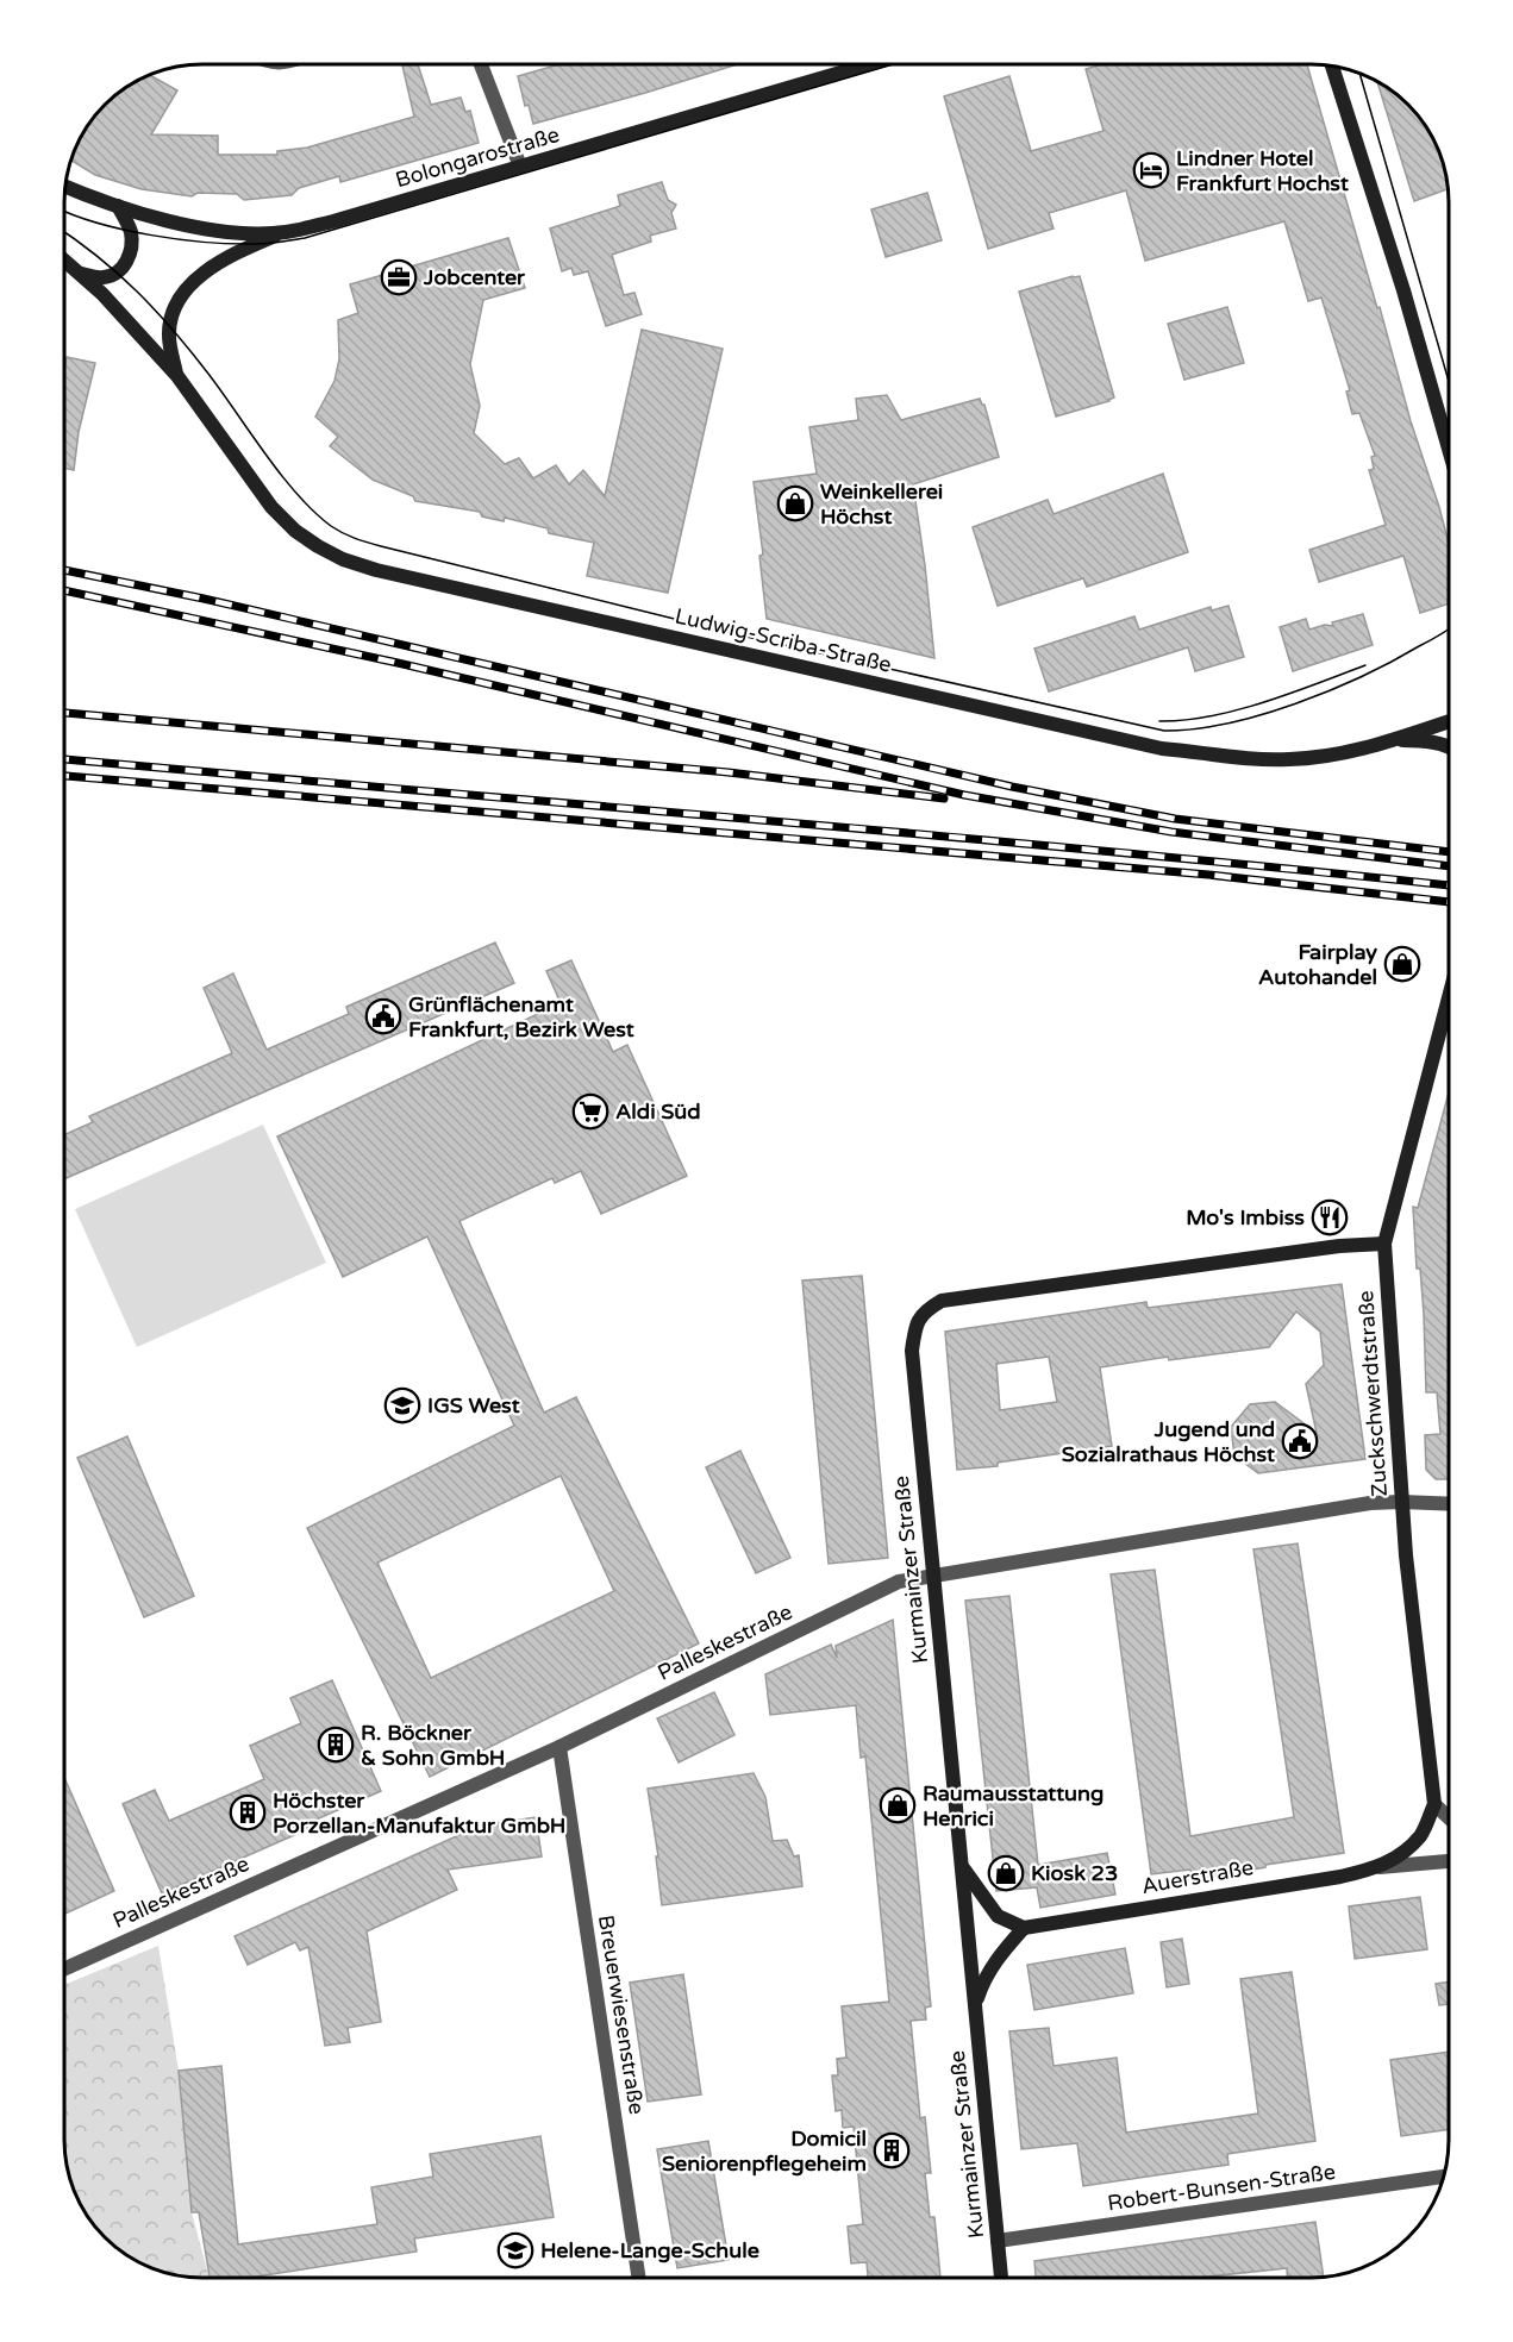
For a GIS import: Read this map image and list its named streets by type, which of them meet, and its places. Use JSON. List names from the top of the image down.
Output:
{
  "streets": {
    "main road": [
      "Bolongarostraße",
      "Ludwig-Scriba-Straße",
      "Zuckschwerdtstraße",
      "Kurmainzer Straße",
      "Auerstraße"
    ],
    "street": ["Palleskestraße", "Breuerwiesenstraße", "Robert-Bunsen-Straße"]
  },
  "crossings": [
    ["Zuckschwerdtstraße", "Kurmainzer Straße"],
    ["Zuckschwerdtstraße", "Palleskestraße"],
    ["Zuckschwerdtstraße", "Auerstraße"],
    ["Kurmainzer Straße", "Palleskestraße"],
    ["Kurmainzer Straße", "Robert-Bunsen-Straße"],
    ["Palleskestraße", "Breuerwiesenstraße"]
  ],
  "places": {
    "hotel": ["Lindner Hotel Frankfurt Hochst"],
    "office": ["Jobcenter"],
    "shop": [
      "Weinkellerei Höchst",
      "Fairplay Autohandel",
      "Raumausstattung Henrici",
      "Kiosk 23"
    ],
    "public building": ["Grünflächenamt Frankfurt, Bezirk West", "Jugend und Sozialrathaus Höchst"],
    "supermarket": ["Aldi Süd"],
    "restaurant": ["Mo's Imbiss"],
    "school or university": ["IGS West", "Helene-Lange-Schule"],
    "building": ["R. Böckner & Sohn GmbH", "Höchster Porzellan-Manufaktur GmbH", "Domicil Seniorenpflegeheim"]
  }
}
